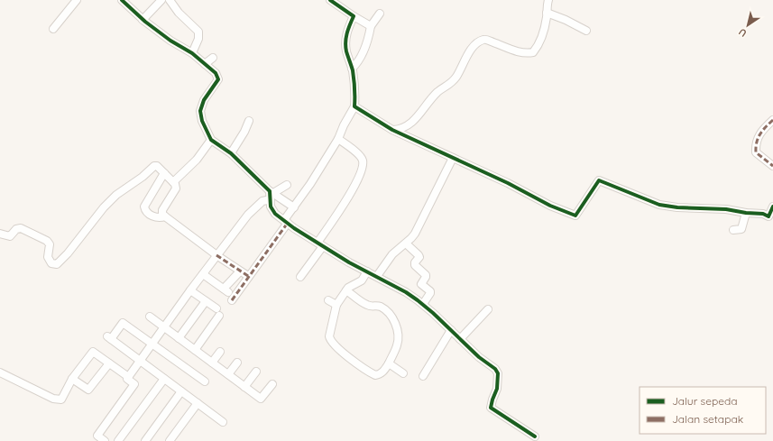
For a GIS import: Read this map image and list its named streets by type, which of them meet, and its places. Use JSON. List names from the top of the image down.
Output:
{
  "legend": ["Jalur sepeda", "Jalan setapak"],
  "north": "bottom left"
}
